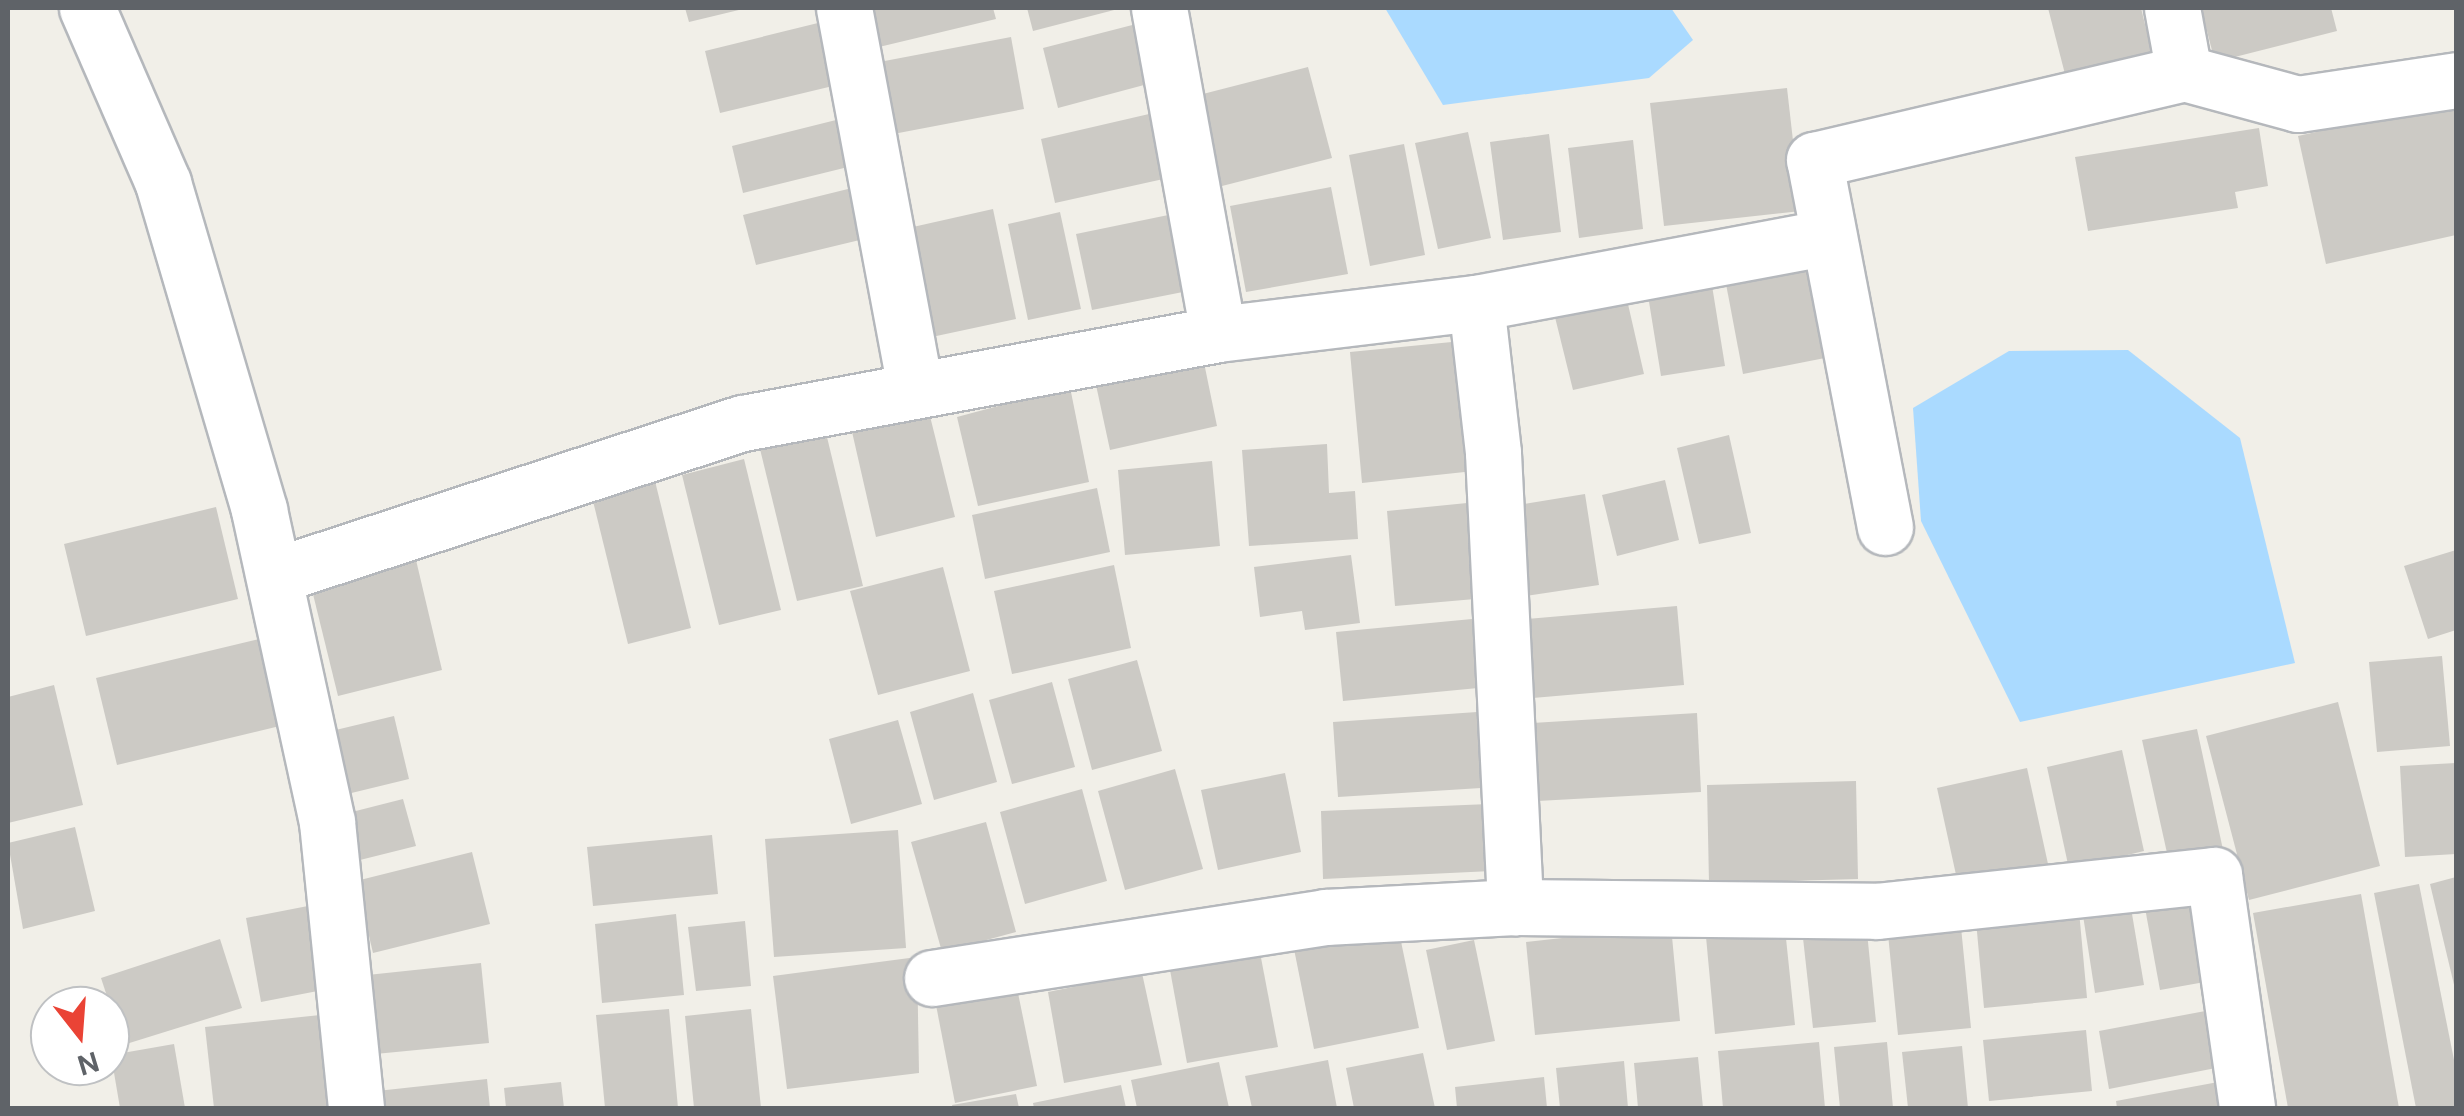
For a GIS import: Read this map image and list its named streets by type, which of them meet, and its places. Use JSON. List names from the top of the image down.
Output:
{
  "north": "bottom"
}
